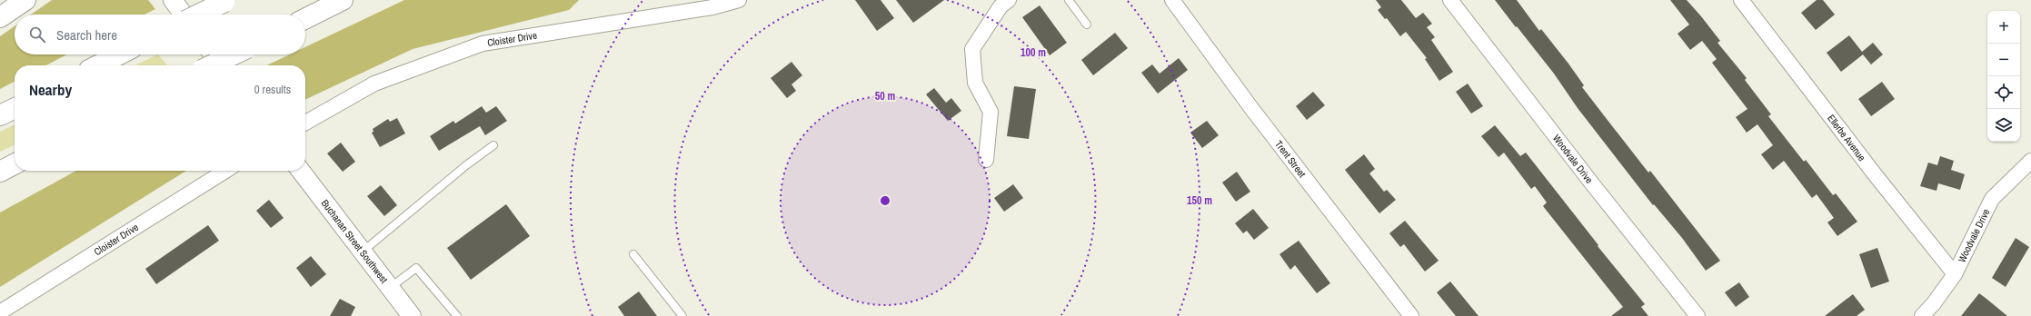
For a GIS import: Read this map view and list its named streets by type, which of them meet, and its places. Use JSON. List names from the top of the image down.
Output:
{
  "streets": {
    "street": [
      "Cloister Drive",
      "Ellerbe Avenue",
      "Trent Street",
      "Woodvale Drive",
      "Buchanan Street Southwest"
    ]
  },
  "crossings": [
    ["Ellerbe Avenue", "Woodvale Drive"]
  ],
  "page": {
    "map_buttons": ["+", "−"],
    "search": "Search here",
    "heading": ["Nearby", "0 results"]
  },
  "rings": ["100 m", "50 m", "150 m"]
}
